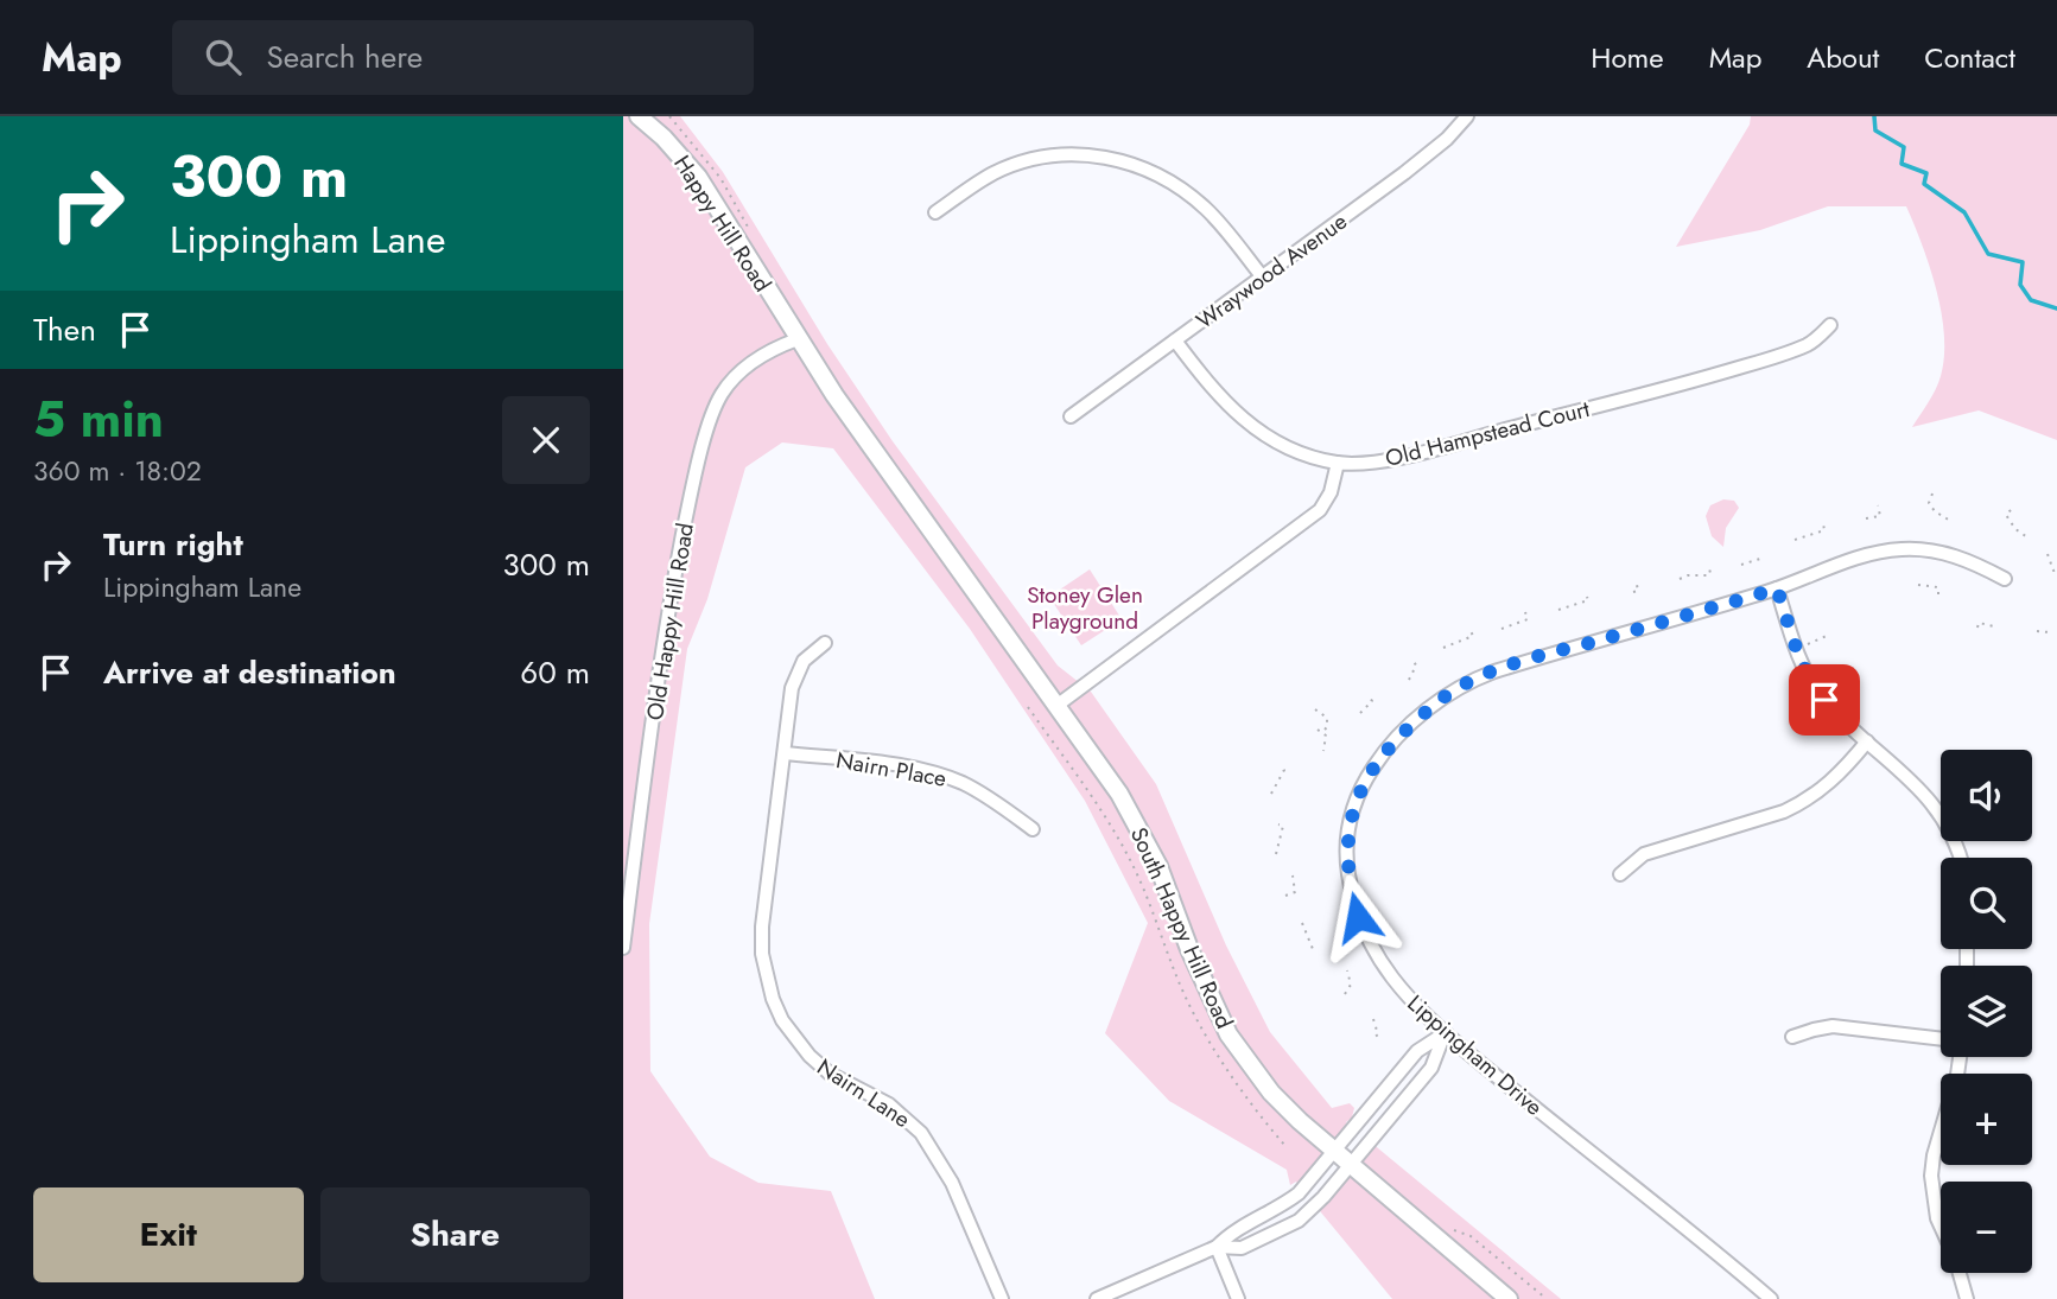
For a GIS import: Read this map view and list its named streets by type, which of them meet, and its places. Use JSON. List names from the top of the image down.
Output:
{
  "streets": {
    "street": [
      "Happy Hill Road",
      "Wraywood Avenue",
      "Old Hampstead Court",
      "Old Happy Hill Road",
      "Nairn Place",
      "South Happy Hill Road",
      "Lippingham Drive",
      "Nairn Lane"
    ]
  },
  "crossings": [
    ["Happy Hill Road", "Old Happy Hill Road"],
    ["Happy Hill Road", "South Happy Hill Road"],
    ["Wraywood Avenue", "Old Hampstead Court"],
    ["Old Happy Hill Road", "South Happy Hill Road"],
    ["Nairn Place", "Nairn Lane"]
  ],
  "parks": ["Stoney Glen Playground"],
  "page": {
    "header": "Map",
    "search": "Search here",
    "nav": [
      "Home",
      "Map",
      "About",
      "Contact"
    ],
    "turn": ["300 m", "Lippingham Lane"],
    "then": "Then",
    "heading": ["5 min", "360 m · 18:02"],
    "list": [
      {
        "name": "Turn right",
        "note": "Lippingham Lane",
        "value": "300 m"
      },
      {
        "name": "Arrive at destination",
        "value": "60 m"
      }
    ],
    "map_buttons": ["+", "−"],
    "buttons": ["Exit", "Share"]
  }
}
